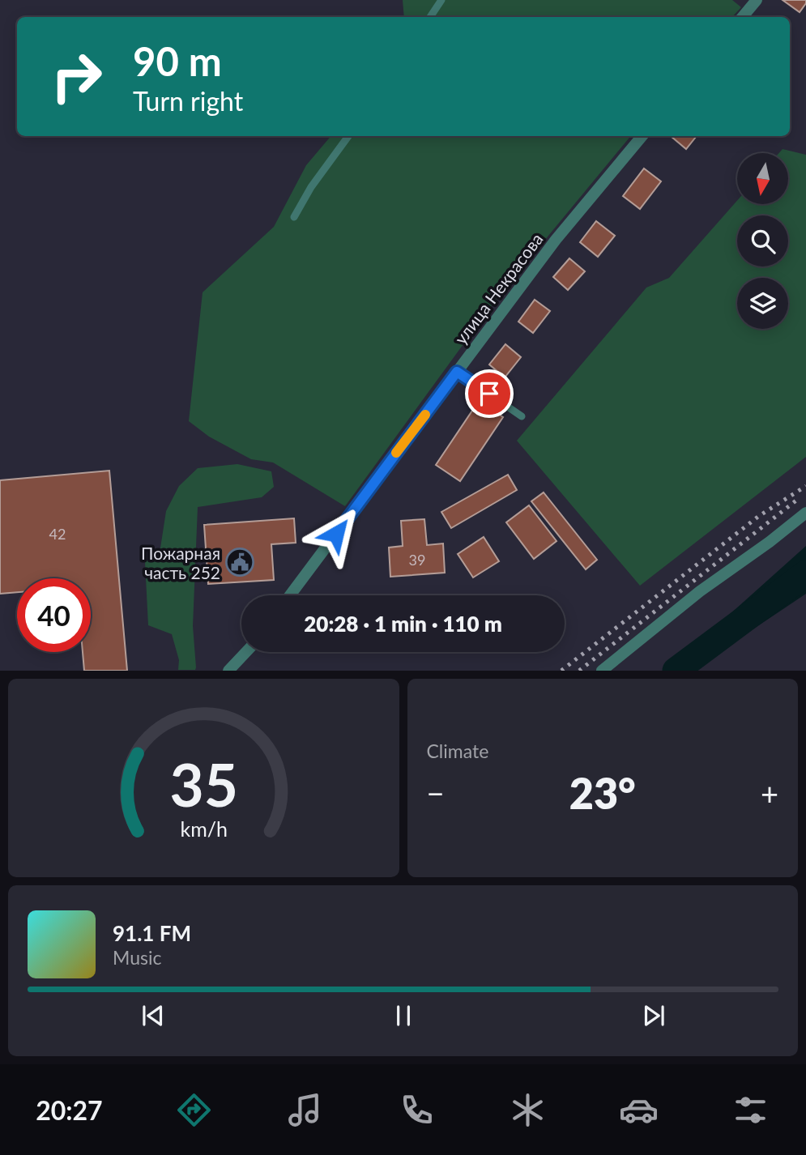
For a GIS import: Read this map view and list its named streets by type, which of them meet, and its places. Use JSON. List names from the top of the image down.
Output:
{
  "streets": {
    "street": ["улица Некрасова"]
  },
  "places": {
    "public building": ["Пожарная часть 252"]
  },
  "house_numbers": ["42", "39"],
  "north": "bottom",
  "page": {
    "turn": ["90 m", "Turn right"],
    "limit": "40",
    "trip": "20:28 · 1 min · 110 m",
    "tile": "Climate",
    "heat": ["−", "23°", "+"],
    "song": ["91.1 FM", "Music"],
    "tabs": "20:27",
    "gauge": ["35", "km/h"]
  }
}
